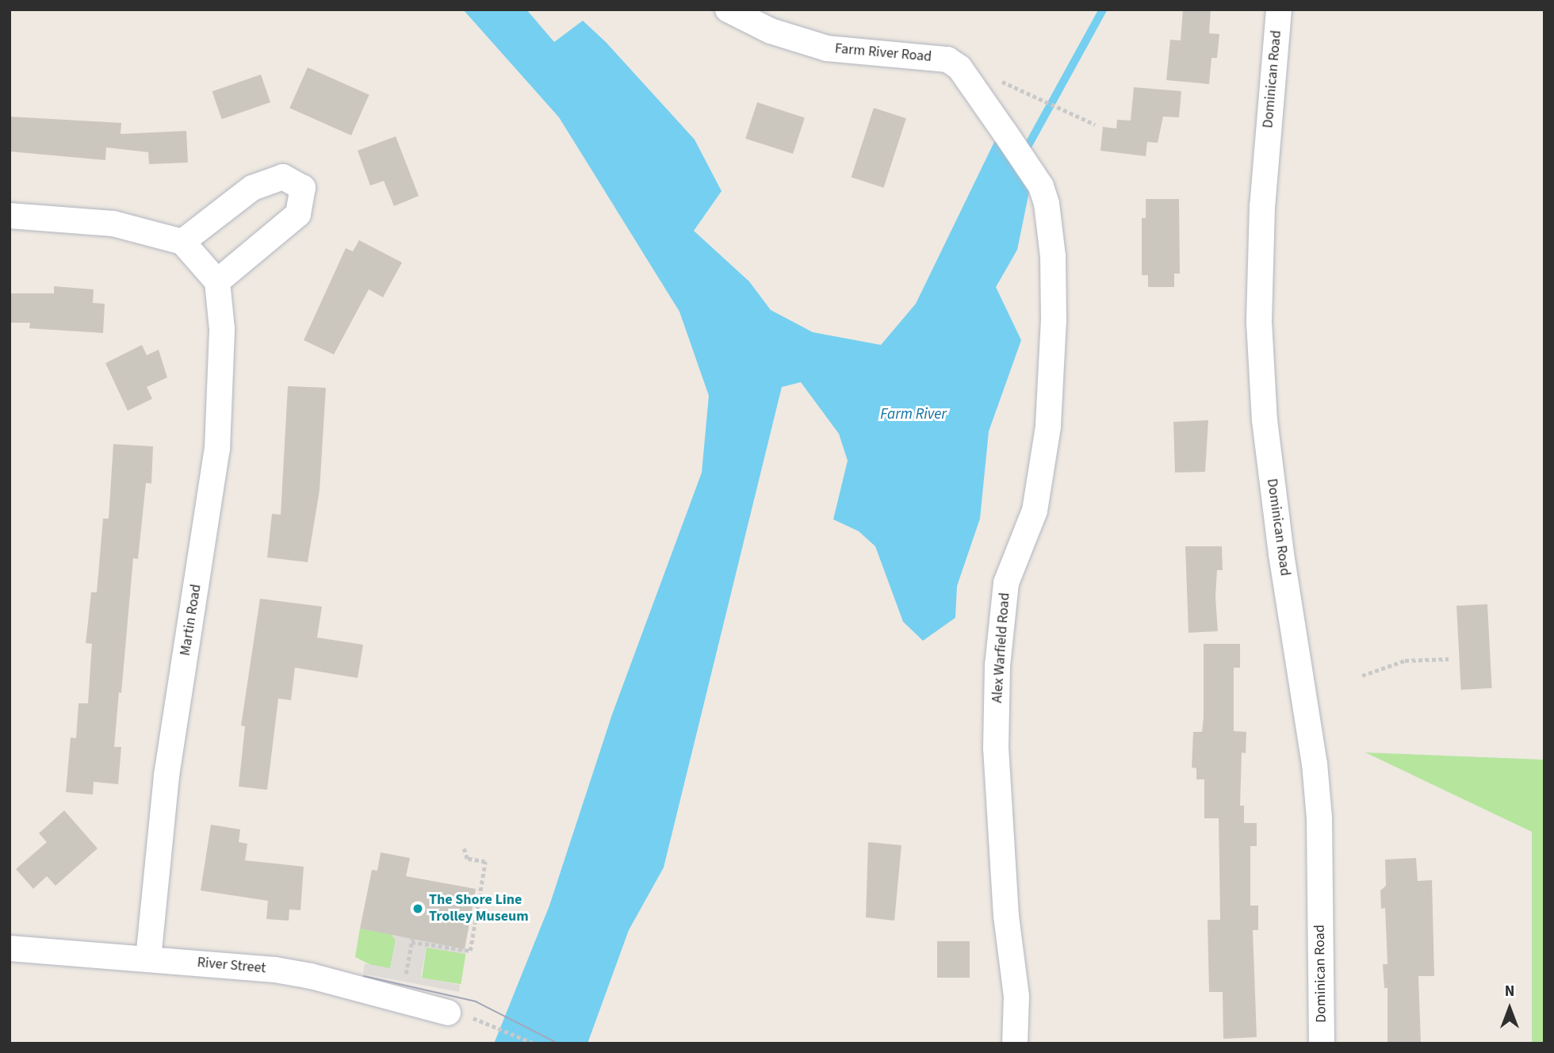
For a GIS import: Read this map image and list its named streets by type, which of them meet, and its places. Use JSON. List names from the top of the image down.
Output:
{
  "streets": {
    "street": [
      "Farm River Road",
      "Dominican Road",
      "Martin Road",
      "Alex Warfield Road",
      "River Street"
    ]
  },
  "crossings": [
    ["Farm River Road", "Alex Warfield Road"],
    ["Martin Road", "River Street"]
  ],
  "water": ["Farm River"],
  "places": ["The Shore Line Trolley Museum"],
  "north": "top"
}
